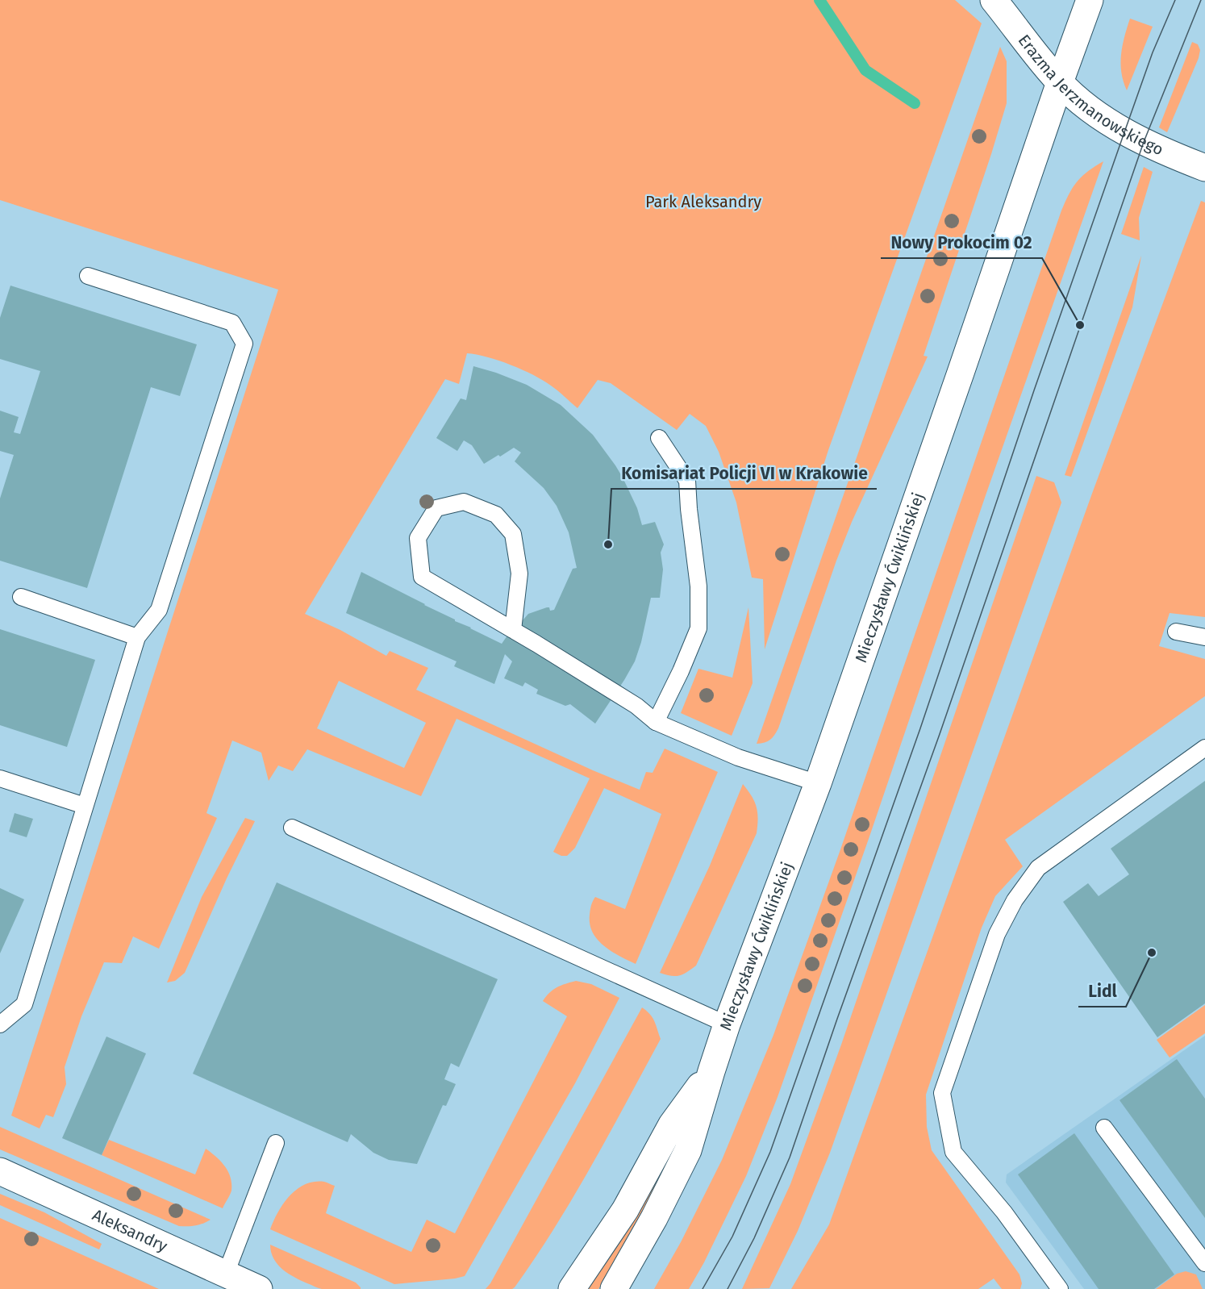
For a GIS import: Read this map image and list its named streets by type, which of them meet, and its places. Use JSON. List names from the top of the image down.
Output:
{
  "streets": {
    "street": ["Erazma Jerzmanowskiego", "Mieczysławy Ćwiklińskiej", "Aleksandry"]
  },
  "crossings": [
    ["Erazma Jerzmanowskiego", "Mieczysławy Ćwiklińskiej"]
  ],
  "parks": ["Park Aleksandry"],
  "places": ["Nowy Prokocim 02", "Komisariat Policji VI w Krakowie", "Lidl"]
}
